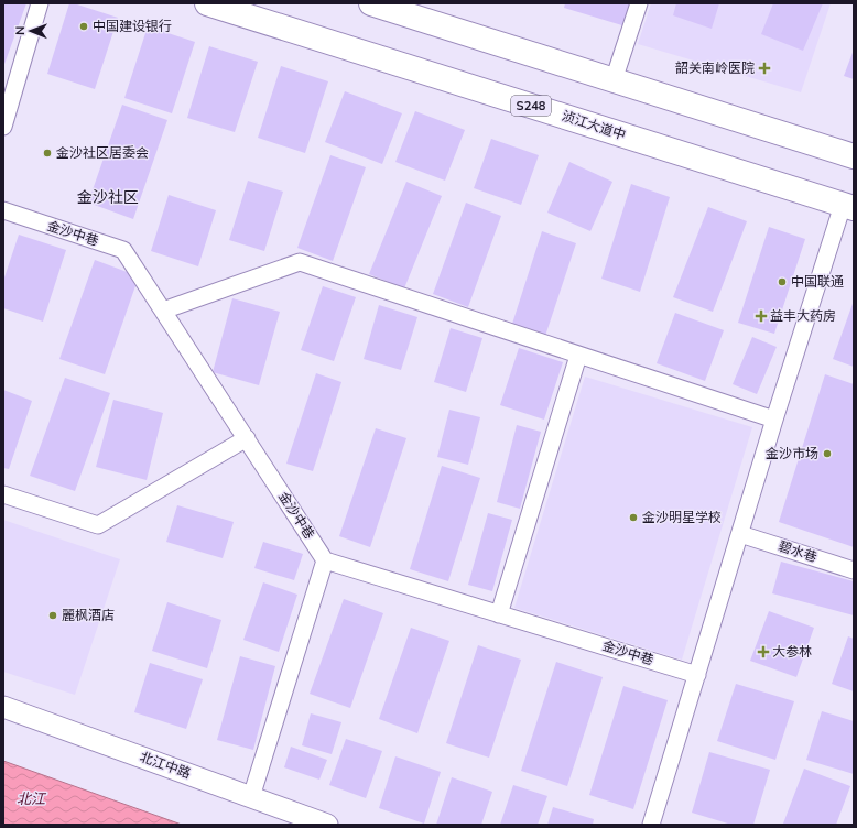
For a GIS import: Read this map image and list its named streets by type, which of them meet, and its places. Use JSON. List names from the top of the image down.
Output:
{
  "streets": {
    "main road": ["S248", "浈江大道中"],
    "street": ["金沙中巷", "碧水巷", "北江中路"]
  },
  "districts": ["金沙社区"],
  "water": ["北江"],
  "places": {
    "other": [
      "中国建设银行",
      "金沙社区居委会",
      "中国联通",
      "金沙市场",
      "金沙明星学校",
      "麗枫酒店"
    ],
    "health": ["韶关南岭医院", "益丰大药房", "大参林"]
  },
  "north": "left"
}
